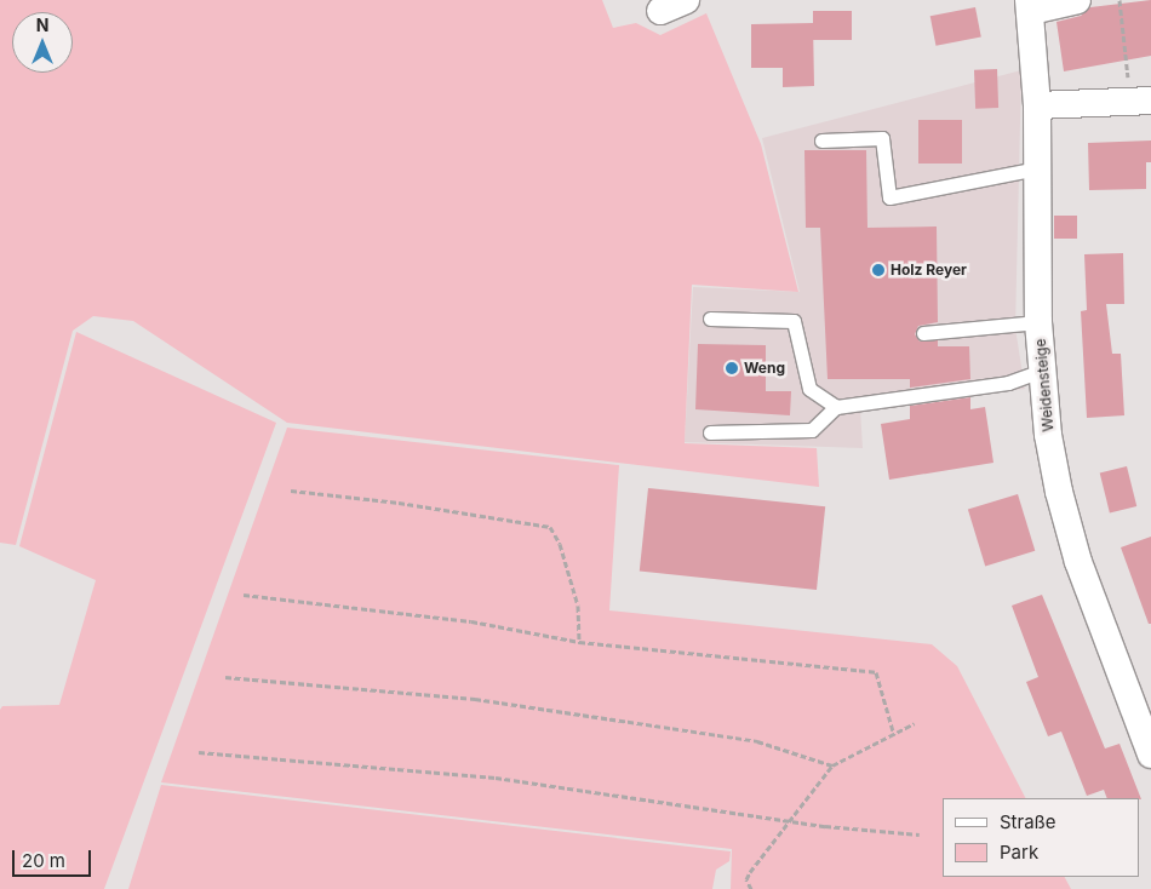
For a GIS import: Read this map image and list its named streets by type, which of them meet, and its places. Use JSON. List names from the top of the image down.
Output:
{
  "streets": {
    "street": ["Weidensteige"]
  },
  "places": ["Holz Reyer", "Weng"],
  "legend": ["Straße", "Park"],
  "scale_bar": "20 m",
  "north": "top"
}
